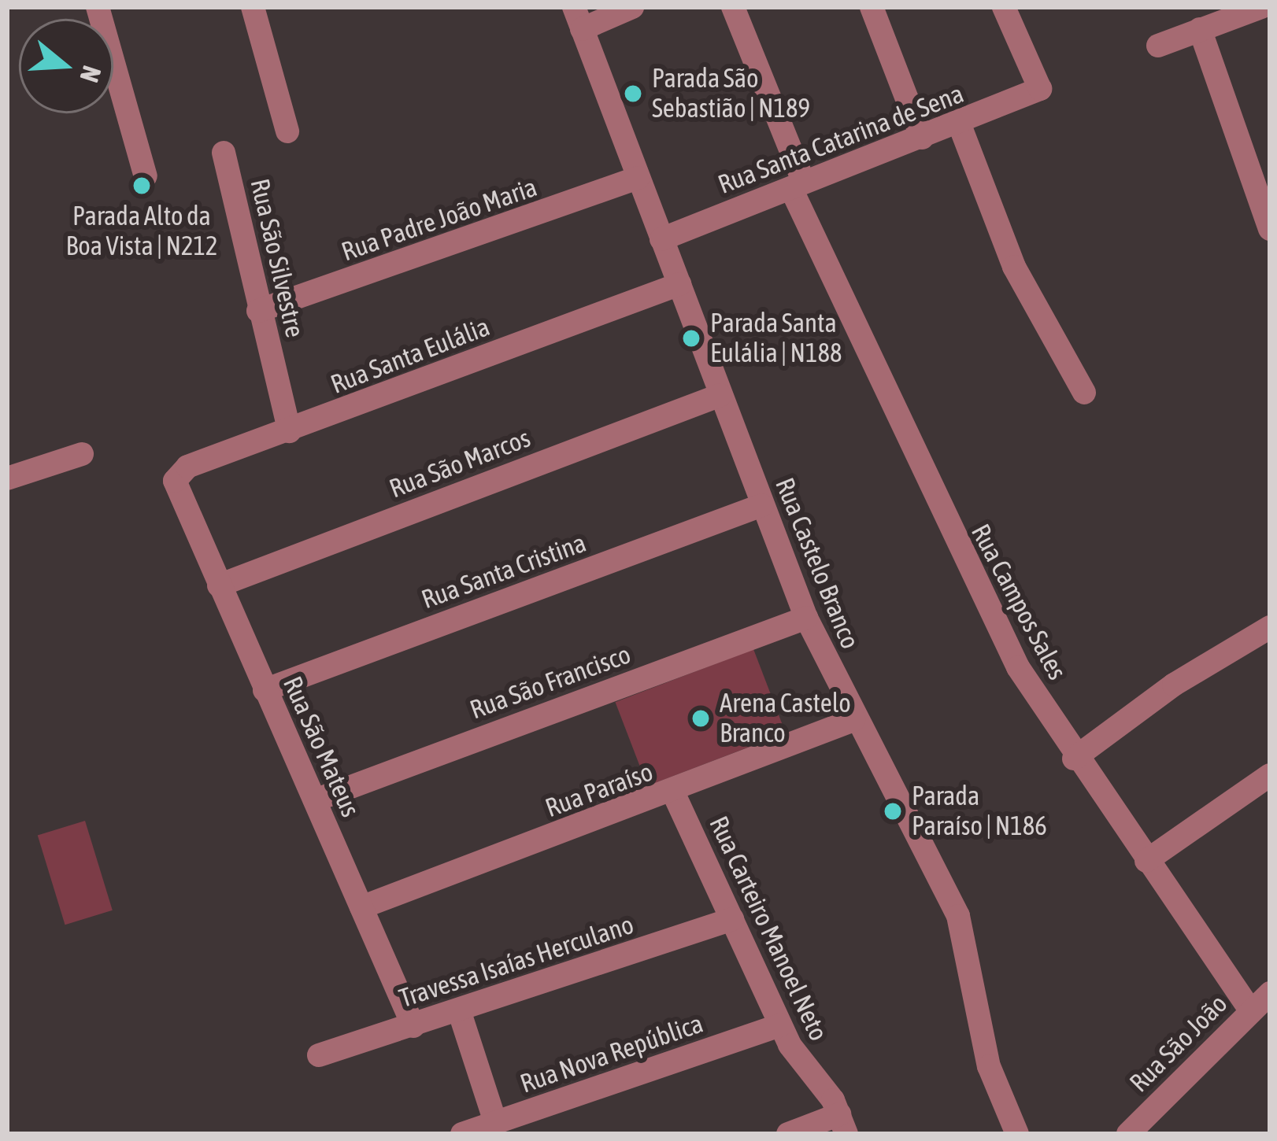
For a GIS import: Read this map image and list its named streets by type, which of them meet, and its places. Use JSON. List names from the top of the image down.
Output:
{
  "streets": {
    "street": [
      "Rua Santa Catarina de Sena",
      "Rua Padre João Maria",
      "Rua São Silvestre",
      "Rua Santa Eulália",
      "Rua São Marcos",
      "Rua Castelo Branco",
      "Rua Santa Cristina",
      "Rua Campos Sales",
      "Rua São Francisco",
      "Rua São Mateus",
      "Rua Paraíso",
      "Rua Carteiro Manoel Neto",
      "Travessa Isaías Herculano",
      "Rua São João",
      "Rua Nova República"
    ]
  },
  "crossings": [
    ["Rua Santa Catarina de Sena", "Rua Castelo Branco"],
    ["Rua Santa Catarina de Sena", "Rua Campos Sales"],
    ["Rua Padre João Maria", "Rua São Silvestre"],
    ["Rua Padre João Maria", "Rua Castelo Branco"],
    ["Rua São Silvestre", "Rua Santa Eulália"],
    ["Rua Santa Eulália", "Rua Castelo Branco"],
    ["Rua Santa Eulália", "Rua São Mateus"],
    ["Rua São Marcos", "Rua Castelo Branco"],
    ["Rua São Marcos", "Rua São Mateus"],
    ["Rua Castelo Branco", "Rua Santa Cristina"],
    ["Rua Castelo Branco", "Rua São Francisco"],
    ["Rua Castelo Branco", "Rua Paraíso"],
    ["Rua Santa Cristina", "Rua São Mateus"],
    ["Rua Campos Sales", "Rua São João"],
    ["Rua São Francisco", "Rua São Mateus"],
    ["Rua São Mateus", "Rua Paraíso"],
    ["Rua São Mateus", "Travessa Isaías Herculano"],
    ["Rua Paraíso", "Rua Carteiro Manoel Neto"],
    ["Rua Carteiro Manoel Neto", "Travessa Isaías Herculano"],
    ["Rua Carteiro Manoel Neto", "Rua Nova República"]
  ],
  "places": [
    "Parada São Sebastião | N189",
    "Parada Alto da Boa Vista | N212",
    "Parada Santa Eulália | N188",
    "Arena Castelo Branco",
    "Parada Paraíso | N186"
  ],
  "north": "right"
}
